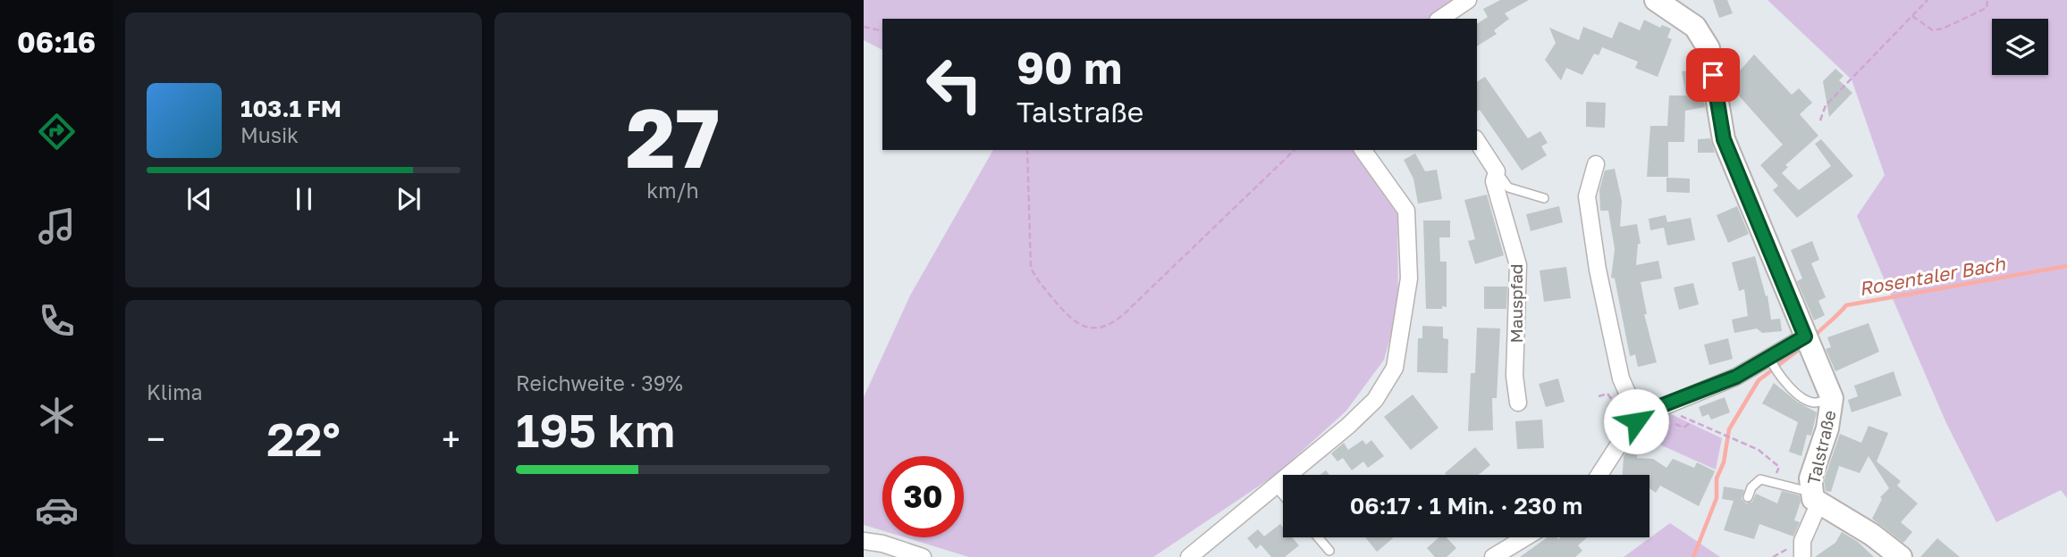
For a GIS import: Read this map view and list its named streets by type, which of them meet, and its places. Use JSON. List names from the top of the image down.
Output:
{
  "streets": {
    "main road": ["Talstraße"],
    "street": ["Mauspfad"]
  },
  "water": ["Rosentaler Bach"],
  "page": {
    "tabs": "06:16",
    "tile": [
      ["27", "km/h"],
      "Klima",
      ["Reichweite · 39%", "195 km"]
    ],
    "turn": ["90 m", "Talstraße"],
    "song": ["103.1 FM", "Musik"],
    "heat": ["−", "22°", "+"],
    "limit": "30",
    "trip": "06:17 · 1 Min. · 230 m"
  }
}
